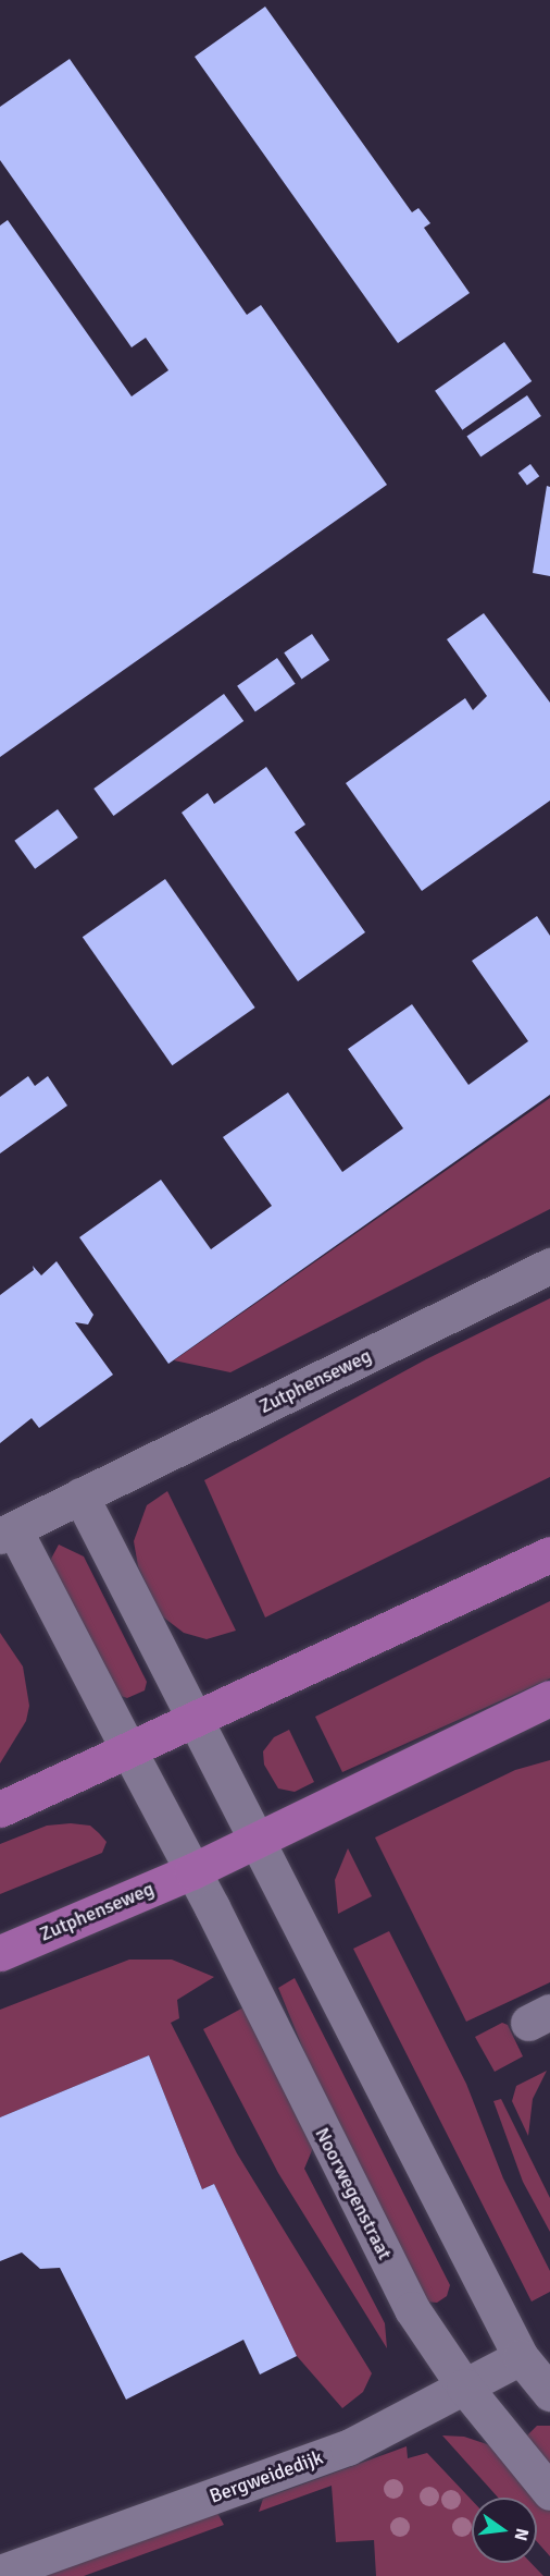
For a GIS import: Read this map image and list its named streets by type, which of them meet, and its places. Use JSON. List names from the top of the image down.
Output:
{
  "streets": {
    "main road": ["Zutphenseweg"],
    "street": ["Noorwegenstraat", "Bergweidedijk"]
  },
  "crossings": [
    ["Zutphenseweg", "Noorwegenstraat"],
    ["Noorwegenstraat", "Bergweidedijk"]
  ],
  "north": "right"
}
